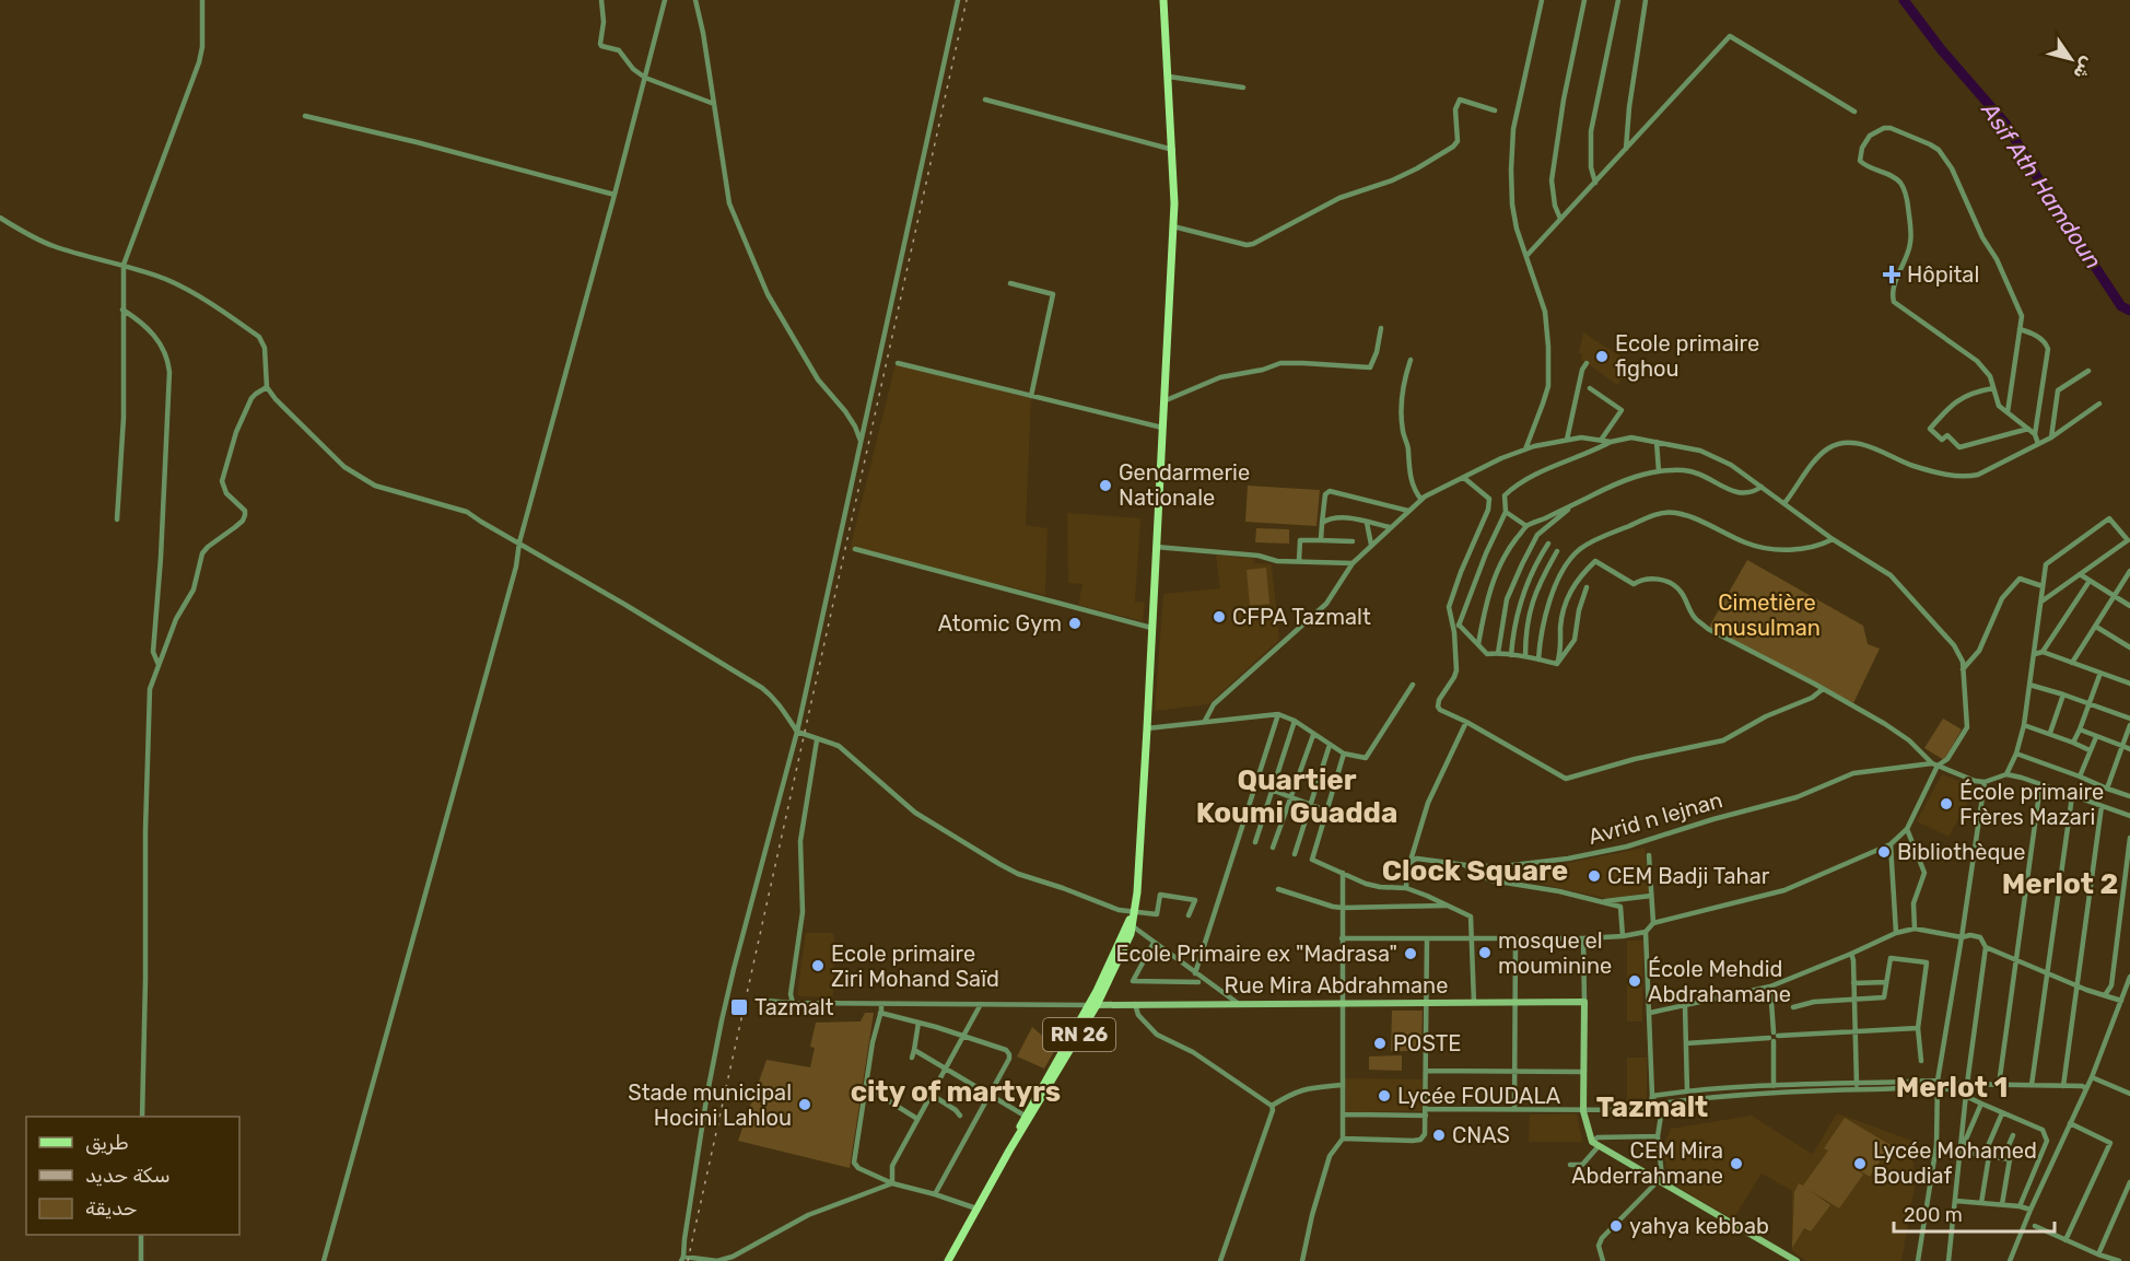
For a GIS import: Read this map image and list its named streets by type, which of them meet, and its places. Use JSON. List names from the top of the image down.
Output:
{
  "streets": {
    "main road": ["Rue Mira Abdrahmane", "RN 26"],
    "street": ["Avrid n lejnan"]
  },
  "crossings": [
    ["Rue Mira Abdrahmane", "RN 26"]
  ],
  "districts": [
    "Quartier Koumi Guadda",
    "Clock Square",
    "Merlot 2",
    "Merlot 1",
    "city of martyrs",
    "Tazmalt"
  ],
  "water": ["Asif Ath Hamdoun"],
  "parks": ["Cimetière musulman"],
  "places": {
    "health": ["Hôpital"],
    "other": [
      "Ecole primaire fighou",
      "Gendarmerie Nationale",
      "CFPA Tazmalt",
      "Atomic Gym",
      "École primaire Frères Mazari",
      "Bibliothèque",
      "CEM Badji Tahar",
      "mosque el mouminine",
      "Ecole Primaire ex \"Madrasa\"",
      "Ecole primaire Ziri Mohand Saïd",
      "École Mehdid Abdrahamane",
      "POSTE",
      "Lycée FOUDALA",
      "Stade municipal Hocini Lahlou",
      "CNAS",
      "CEM Mira Abderrahmane",
      "Lycée Mohamed Boudiaf",
      "yahya kebbab"
    ],
    "transit": ["Tazmalt"]
  },
  "legend": ["طريق", "سكة حديد", "حديقة"],
  "scale_bar": "200 m",
  "north": "bottom right"
}
